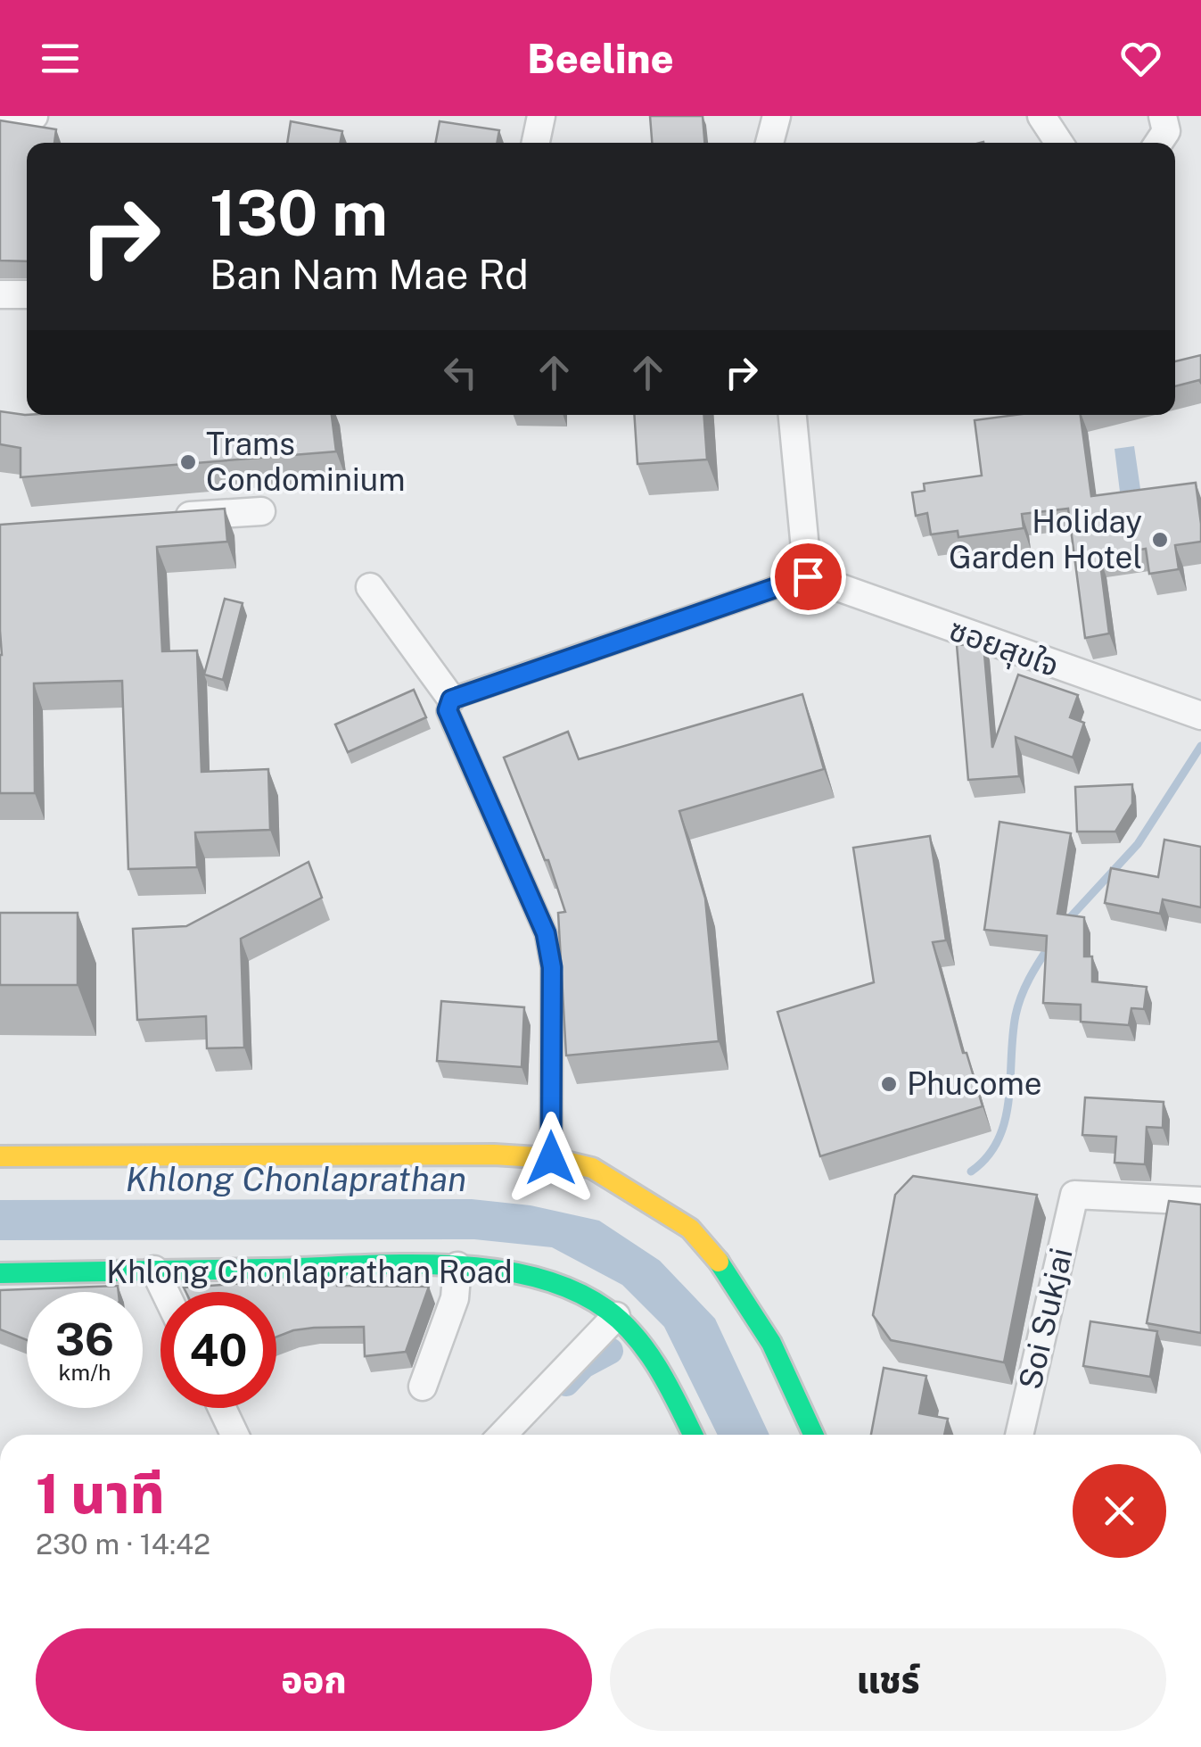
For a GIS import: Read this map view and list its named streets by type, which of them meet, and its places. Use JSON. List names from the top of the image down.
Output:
{
  "streets": {
    "main road": ["Khlong Chonlaprathan Road"],
    "street": ["ซอยสุขใจ", "Soi Sukjai"]
  },
  "water": ["Khlong Chonlaprathan"],
  "places": ["Trams Condominium", "Holiday Garden Hotel", "Phucome"],
  "page": {
    "header": "Beeline",
    "turn": ["130 m", "Ban Nam Mae Rd"],
    "speed": "36 km/h",
    "limit": "40",
    "heading": ["1 นาที", "230 m · 14:42"],
    "buttons": ["ออก", "แชร์"]
  }
}
